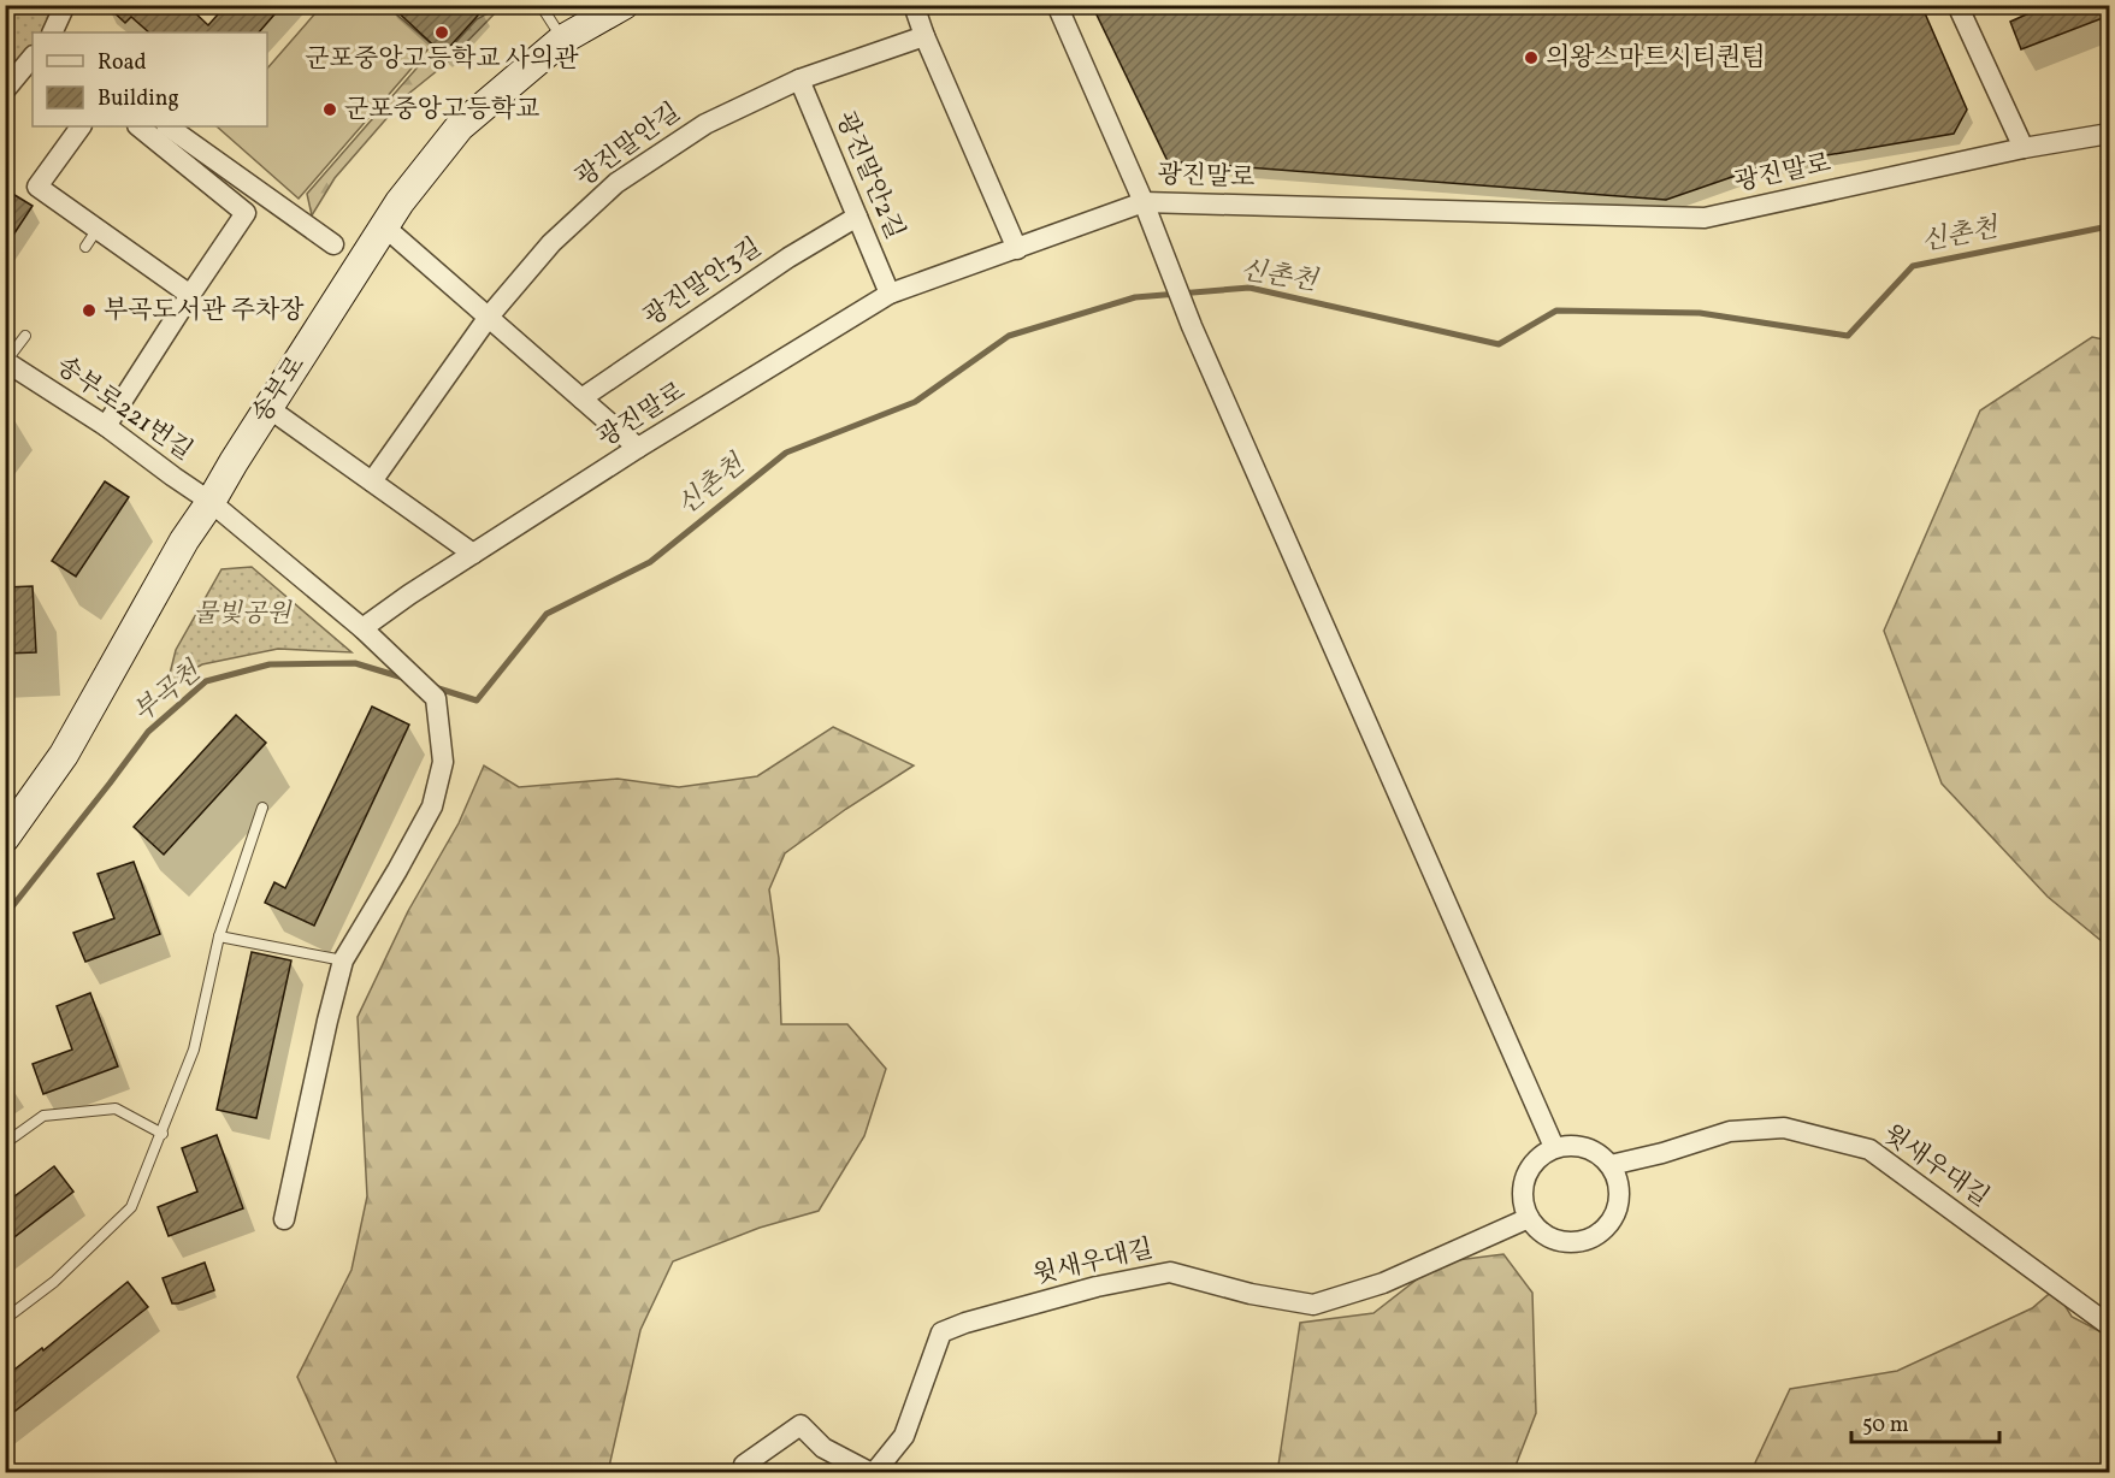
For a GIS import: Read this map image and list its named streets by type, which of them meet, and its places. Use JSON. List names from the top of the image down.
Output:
{
  "streets": {
    "street": [
      "광진말안길",
      "광진말로",
      "광진말안2길",
      "광진말안3길",
      "송부로",
      "송부로221번길",
      "윗새우대길"
    ]
  },
  "crossings": [
    ["광진말안길", "광진말안2길"],
    ["광진말로", "광진말안2길"],
    ["광진말로", "송부로221번길"],
    ["광진말안2길", "광진말안3길"],
    ["송부로", "송부로221번길"]
  ],
  "water": ["신촌천", "부곡천"],
  "parks": ["물빛공원"],
  "places": [
    "군포중앙고등학교 사의관",
    "의왕스마트시티퀀텀",
    "군포중앙고등학교",
    "부곡도서관 주차장"
  ],
  "legend": ["Road", "Building"],
  "scale_bar": "50 m"
}
